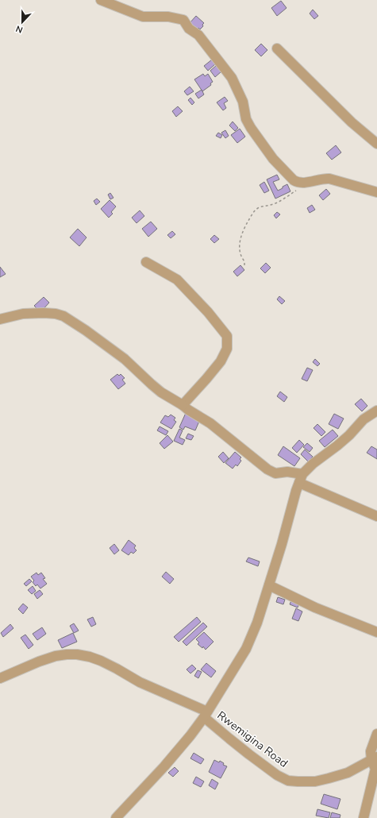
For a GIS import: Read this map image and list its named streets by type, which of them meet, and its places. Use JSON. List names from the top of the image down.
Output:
{
  "streets": {
    "street": ["Rwemigina Road"]
  },
  "north": "bottom"
}
